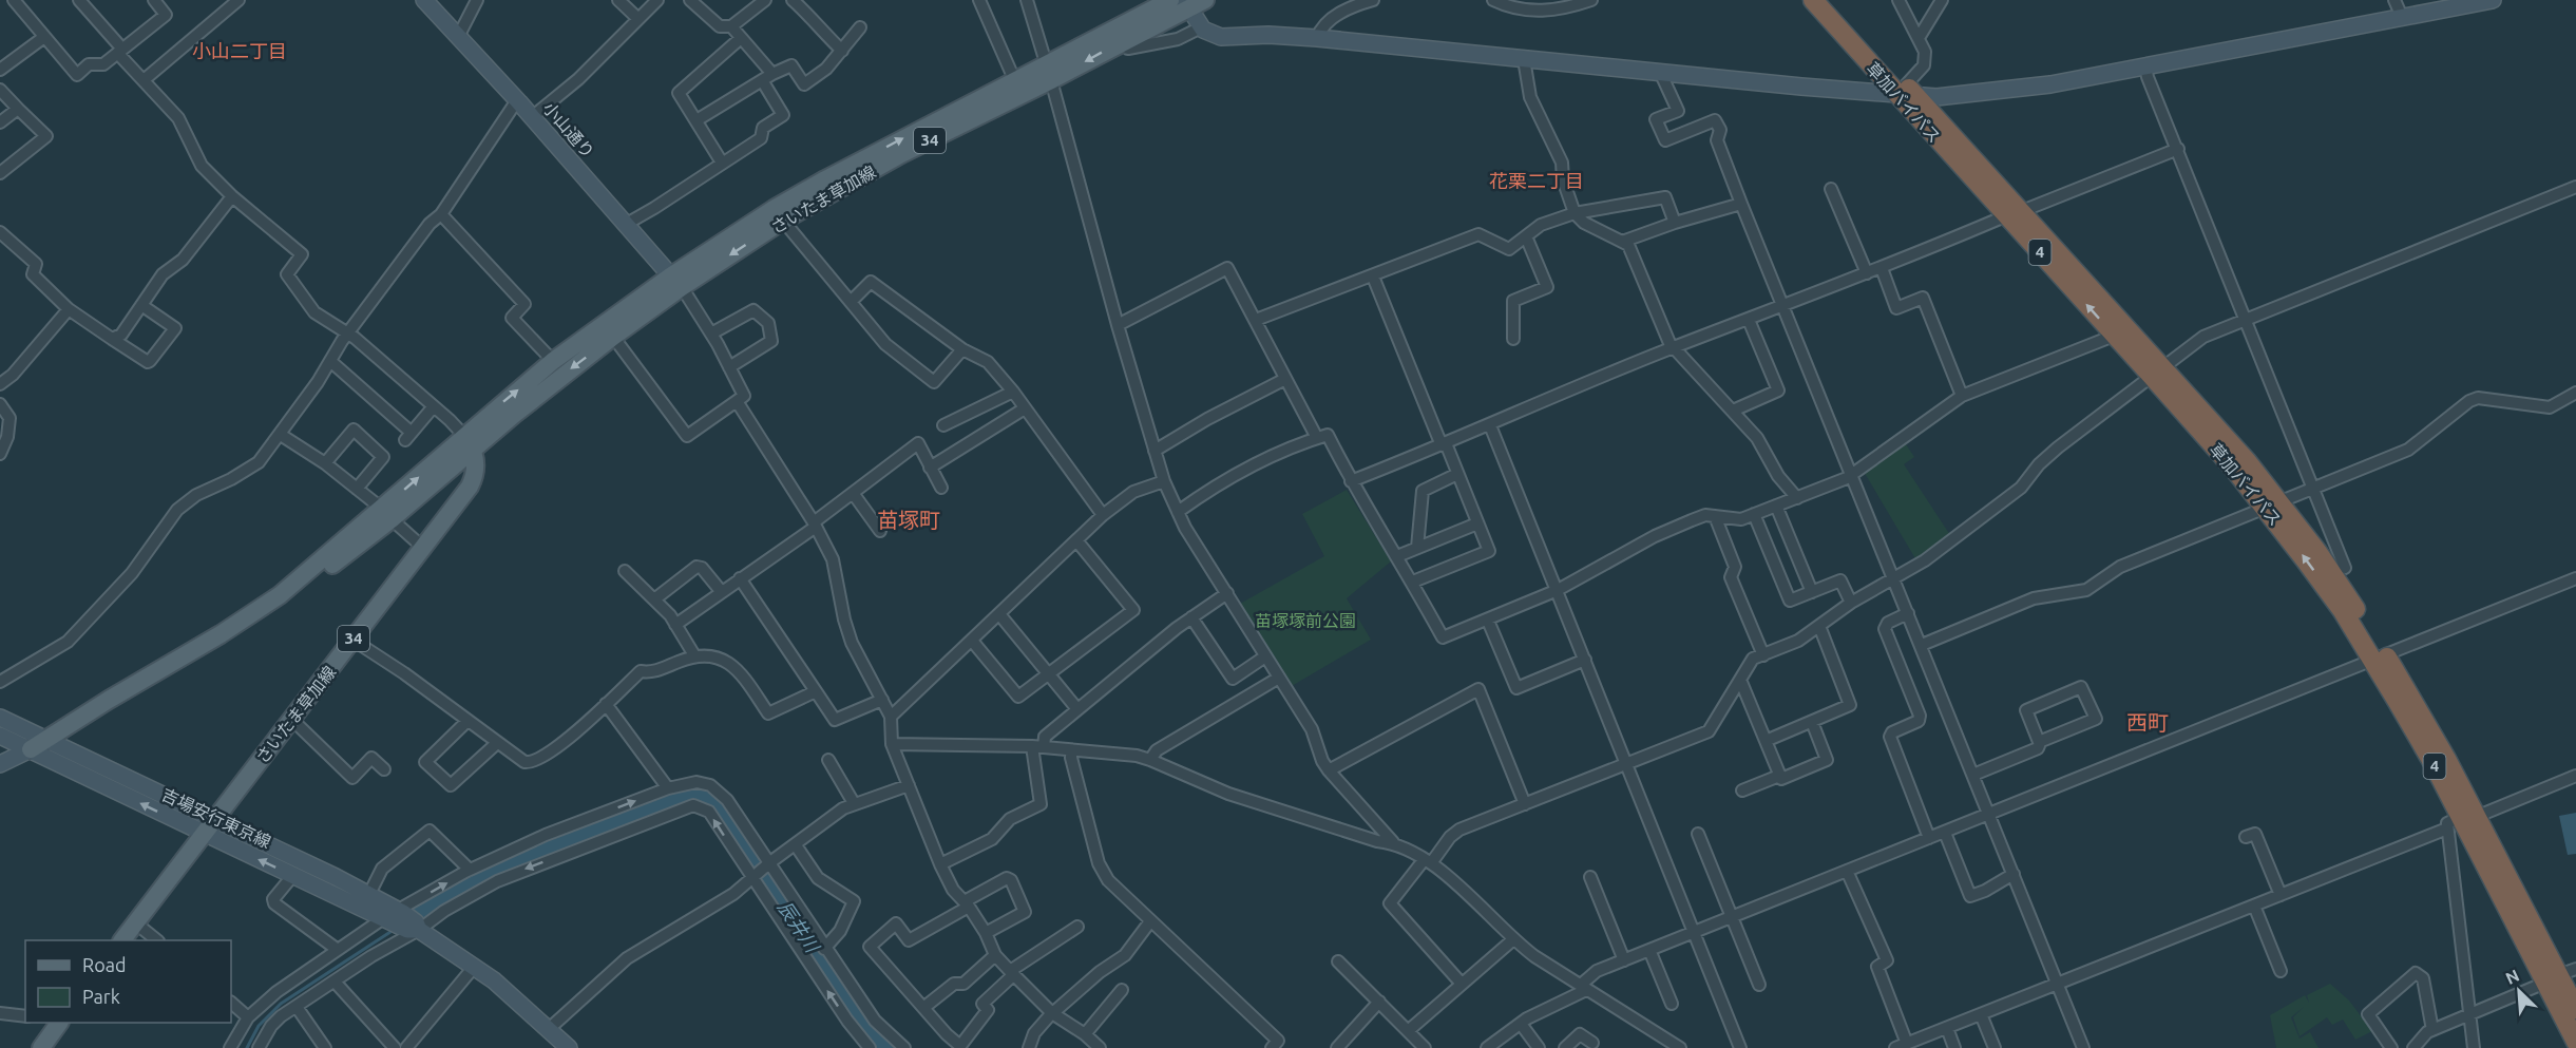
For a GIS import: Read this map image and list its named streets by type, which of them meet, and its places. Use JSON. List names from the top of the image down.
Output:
{
  "streets": {
    "highway": ["草加バイパス", "4"],
    "main road": ["34", "さいたま草加線"],
    "street": ["小山通り", "吉場安行東京線"]
  },
  "crossings": [
    ["小山通り", "さいたま草加線"],
    ["さいたま草加線", "吉場安行東京線"]
  ],
  "districts": [
    "小山二丁目",
    "花栗二丁目",
    "苗塚町",
    "西町"
  ],
  "water": ["辰井川"],
  "parks": ["苗塚塚前公園"],
  "legend": ["Road", "Park"],
  "north": "top left"
}
